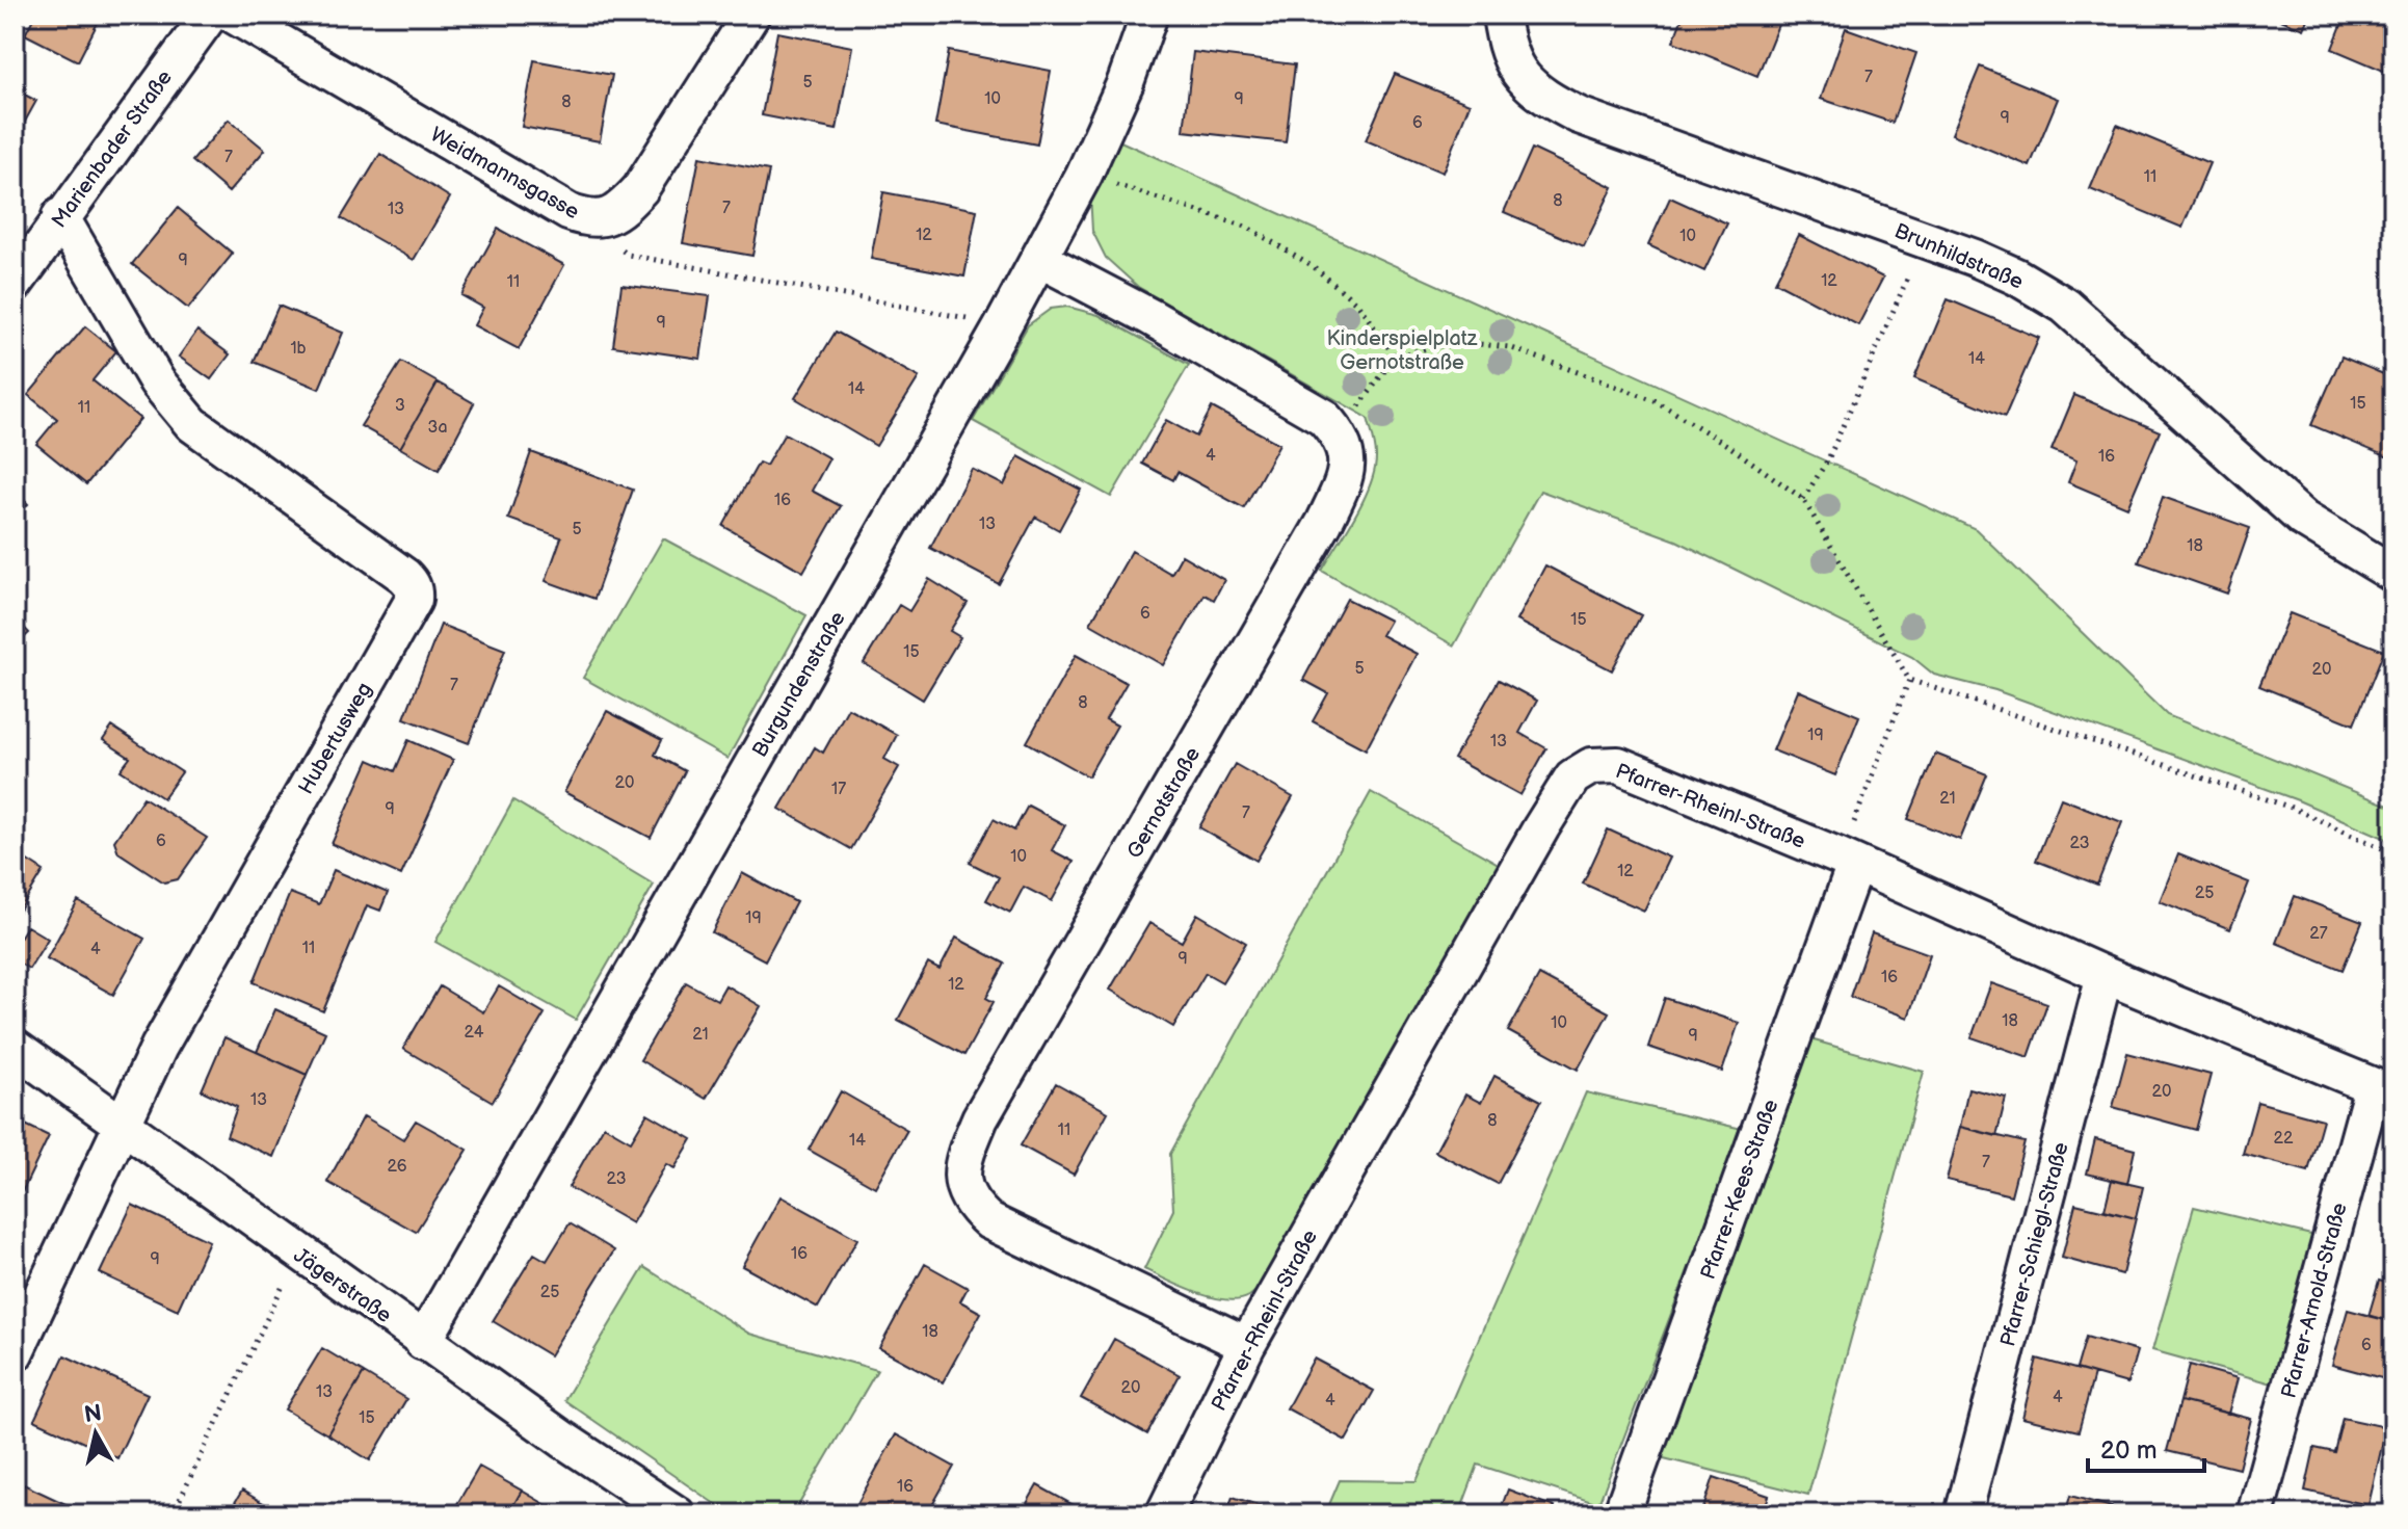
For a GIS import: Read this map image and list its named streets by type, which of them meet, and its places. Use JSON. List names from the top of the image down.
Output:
{
  "streets": {
    "street": [
      "Marienbader Straße",
      "Weidmannsgasse",
      "Brunhildstraße",
      "Burgundenstraße",
      "Hubertusweg",
      "Gernotstraße",
      "Pfarrer-Rheinl-Straße",
      "Pfarrer-Kees-Straße",
      "Pfarrer-Schiegl-Straße",
      "Jägerstraße",
      "Pfarrer-Arnold-Straße"
    ]
  },
  "crossings": [
    ["Marienbader Straße", "Hubertusweg"],
    ["Burgundenstraße", "Jägerstraße"],
    ["Hubertusweg", "Jägerstraße"],
    ["Gernotstraße", "Pfarrer-Rheinl-Straße"],
    ["Pfarrer-Rheinl-Straße", "Pfarrer-Kees-Straße"],
    ["Pfarrer-Rheinl-Straße", "Pfarrer-Schiegl-Straße"],
    ["Pfarrer-Rheinl-Straße", "Pfarrer-Arnold-Straße"]
  ],
  "parks": ["Kinderspielplatz Gernotstraße"],
  "house_numbers": [
    "7",
    "5",
    "10",
    "9",
    "8",
    "9",
    "6",
    "7",
    "11",
    "8",
    "7",
    "13",
    "12",
    "10",
    "9",
    "12",
    "11",
    "9",
    "1b",
    "14",
    "14",
    "15",
    "3",
    "11",
    "3a",
    "4",
    "16",
    "16",
    "13",
    "5",
    "18",
    "6",
    "15",
    "15",
    "5",
    "20",
    "7",
    "8",
    "19",
    "13",
    "20",
    "17",
    "21",
    "9",
    "7",
    "6",
    "23",
    "10",
    "12",
    "25",
    "19",
    "27",
    "11",
    "4",
    "9",
    "16",
    "12",
    "18",
    "10",
    "24",
    "21",
    "9",
    "20",
    "13",
    "8",
    "11",
    "22",
    "14",
    "7",
    "26",
    "23",
    "16",
    "9",
    "25",
    "18",
    "6",
    "20",
    "13",
    "4",
    "4",
    "15",
    "16"
  ],
  "scale_bar": "20 m",
  "north": "top"
}
